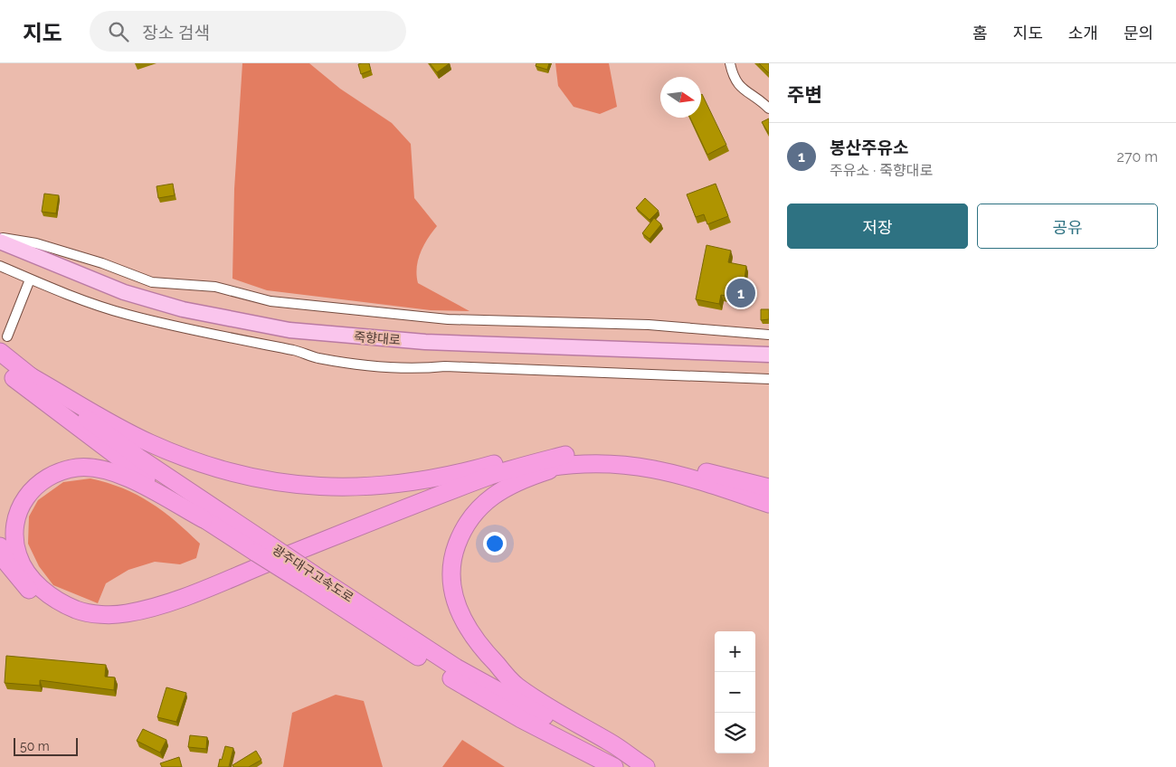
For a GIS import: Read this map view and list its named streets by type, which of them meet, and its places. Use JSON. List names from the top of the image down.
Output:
{
  "streets": {
    "highway": ["광주대구고속도로"],
    "main road": ["죽향대로"]
  },
  "scale_bar": "50 m",
  "north": "right",
  "page": {
    "header": "지도",
    "search": "장소 검색",
    "nav": [
      "홈",
      "지도",
      "소개",
      "문의"
    ],
    "heading": "주변",
    "list": [
      {
        "mark": "1",
        "name": "봉산주유소",
        "note": "주유소 · 죽향대로",
        "value": "270 m"
      }
    ],
    "buttons": ["저장", "공유"],
    "pins": "1",
    "map_buttons": ["+", "−"],
    "scale": "50 m"
  }
}
